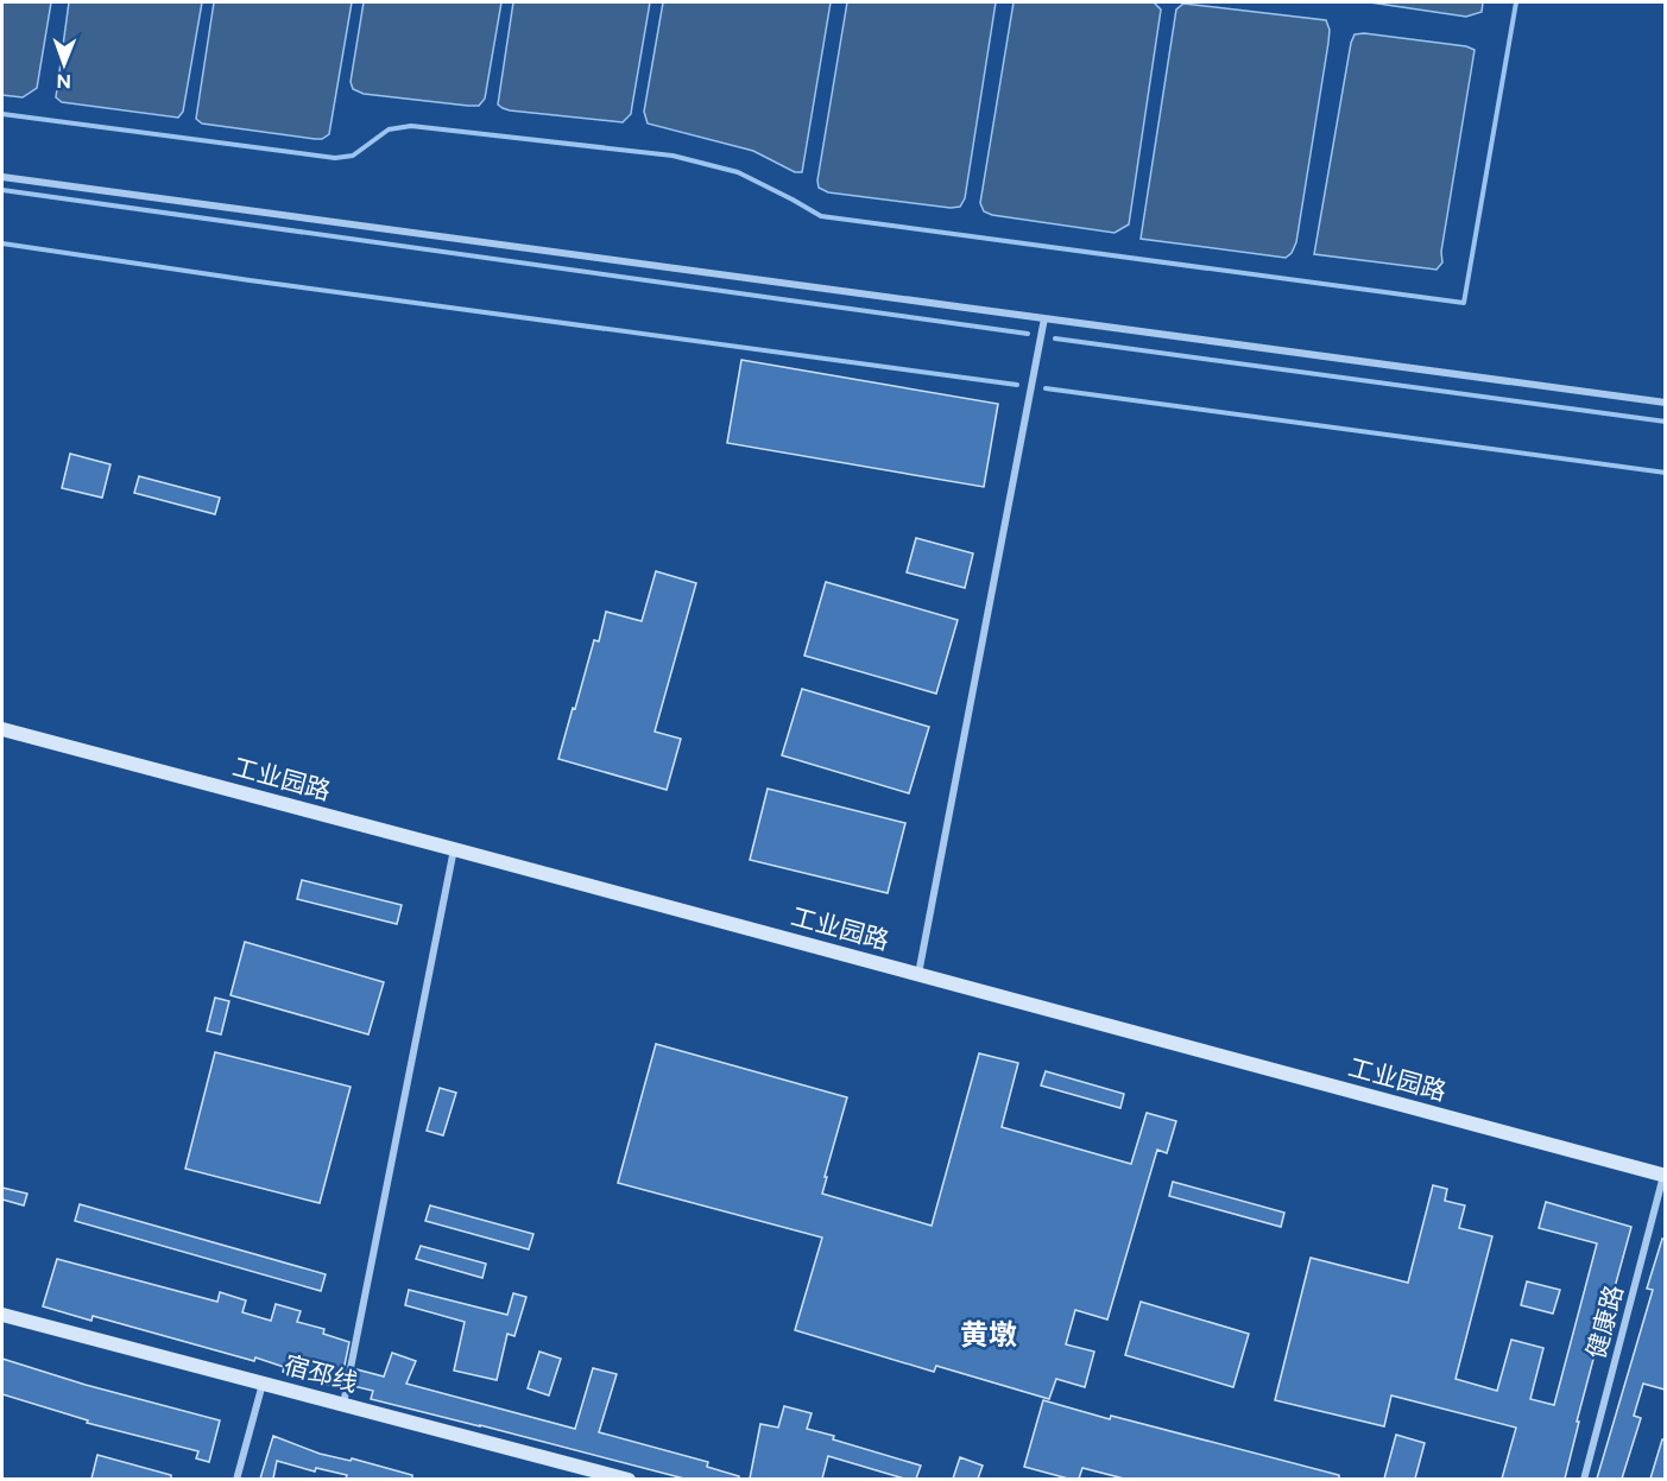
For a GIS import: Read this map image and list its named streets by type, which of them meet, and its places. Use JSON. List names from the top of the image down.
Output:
{
  "streets": {
    "street": ["工业园路", "健康路", "宿邳线"]
  },
  "crossings": [
    ["工业园路", "健康路"]
  ],
  "districts": ["黄墩"],
  "north": "bottom"
}
